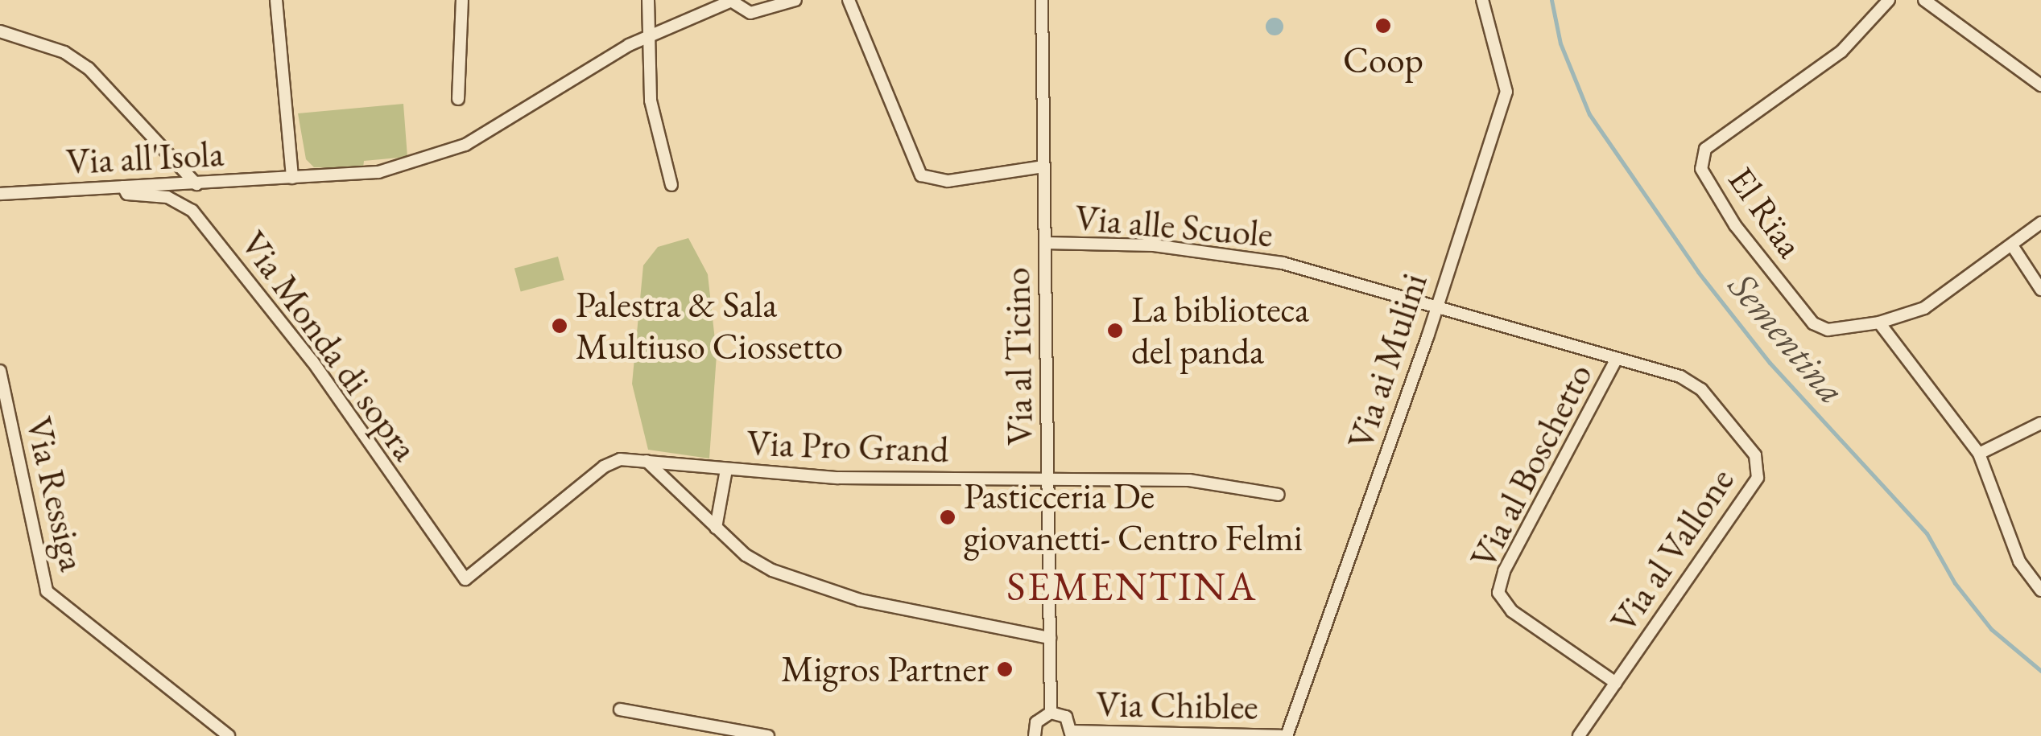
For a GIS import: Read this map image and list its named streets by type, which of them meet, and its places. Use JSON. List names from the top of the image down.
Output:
{
  "streets": {
    "street": [
      "Via all'Isola",
      "El Rïaa",
      "Via alle Scuole",
      "Via Monda di sopra",
      "Via al Ticino",
      "Via ai Mulini",
      "Via Pro Grand",
      "Via al Boschetto",
      "Via Ressiga",
      "Via al Vallone",
      "Via Chiblee"
    ]
  },
  "crossings": [
    ["Via all'Isola", "Via Monda di sopra"],
    ["Via alle Scuole", "Via al Ticino"],
    ["Via alle Scuole", "Via ai Mulini"],
    ["Via alle Scuole", "Via al Vallone"],
    ["Via Monda di sopra", "Via Pro Grand"],
    ["Via al Ticino", "Via Pro Grand"],
    ["Via ai Mulini", "Via al Vallone"],
    ["Via ai Mulini", "Via Chiblee"],
    ["Via al Boschetto", "Via al Vallone"]
  ],
  "districts": ["SEMENTINA"],
  "water": ["Sementina"],
  "places": [
    "Coop",
    "Palestra & Sala Multiuso Ciossetto",
    "La biblioteca del panda",
    "Pasticceria De giovanetti- Centro Felmi",
    "Migros Partner"
  ]
}
